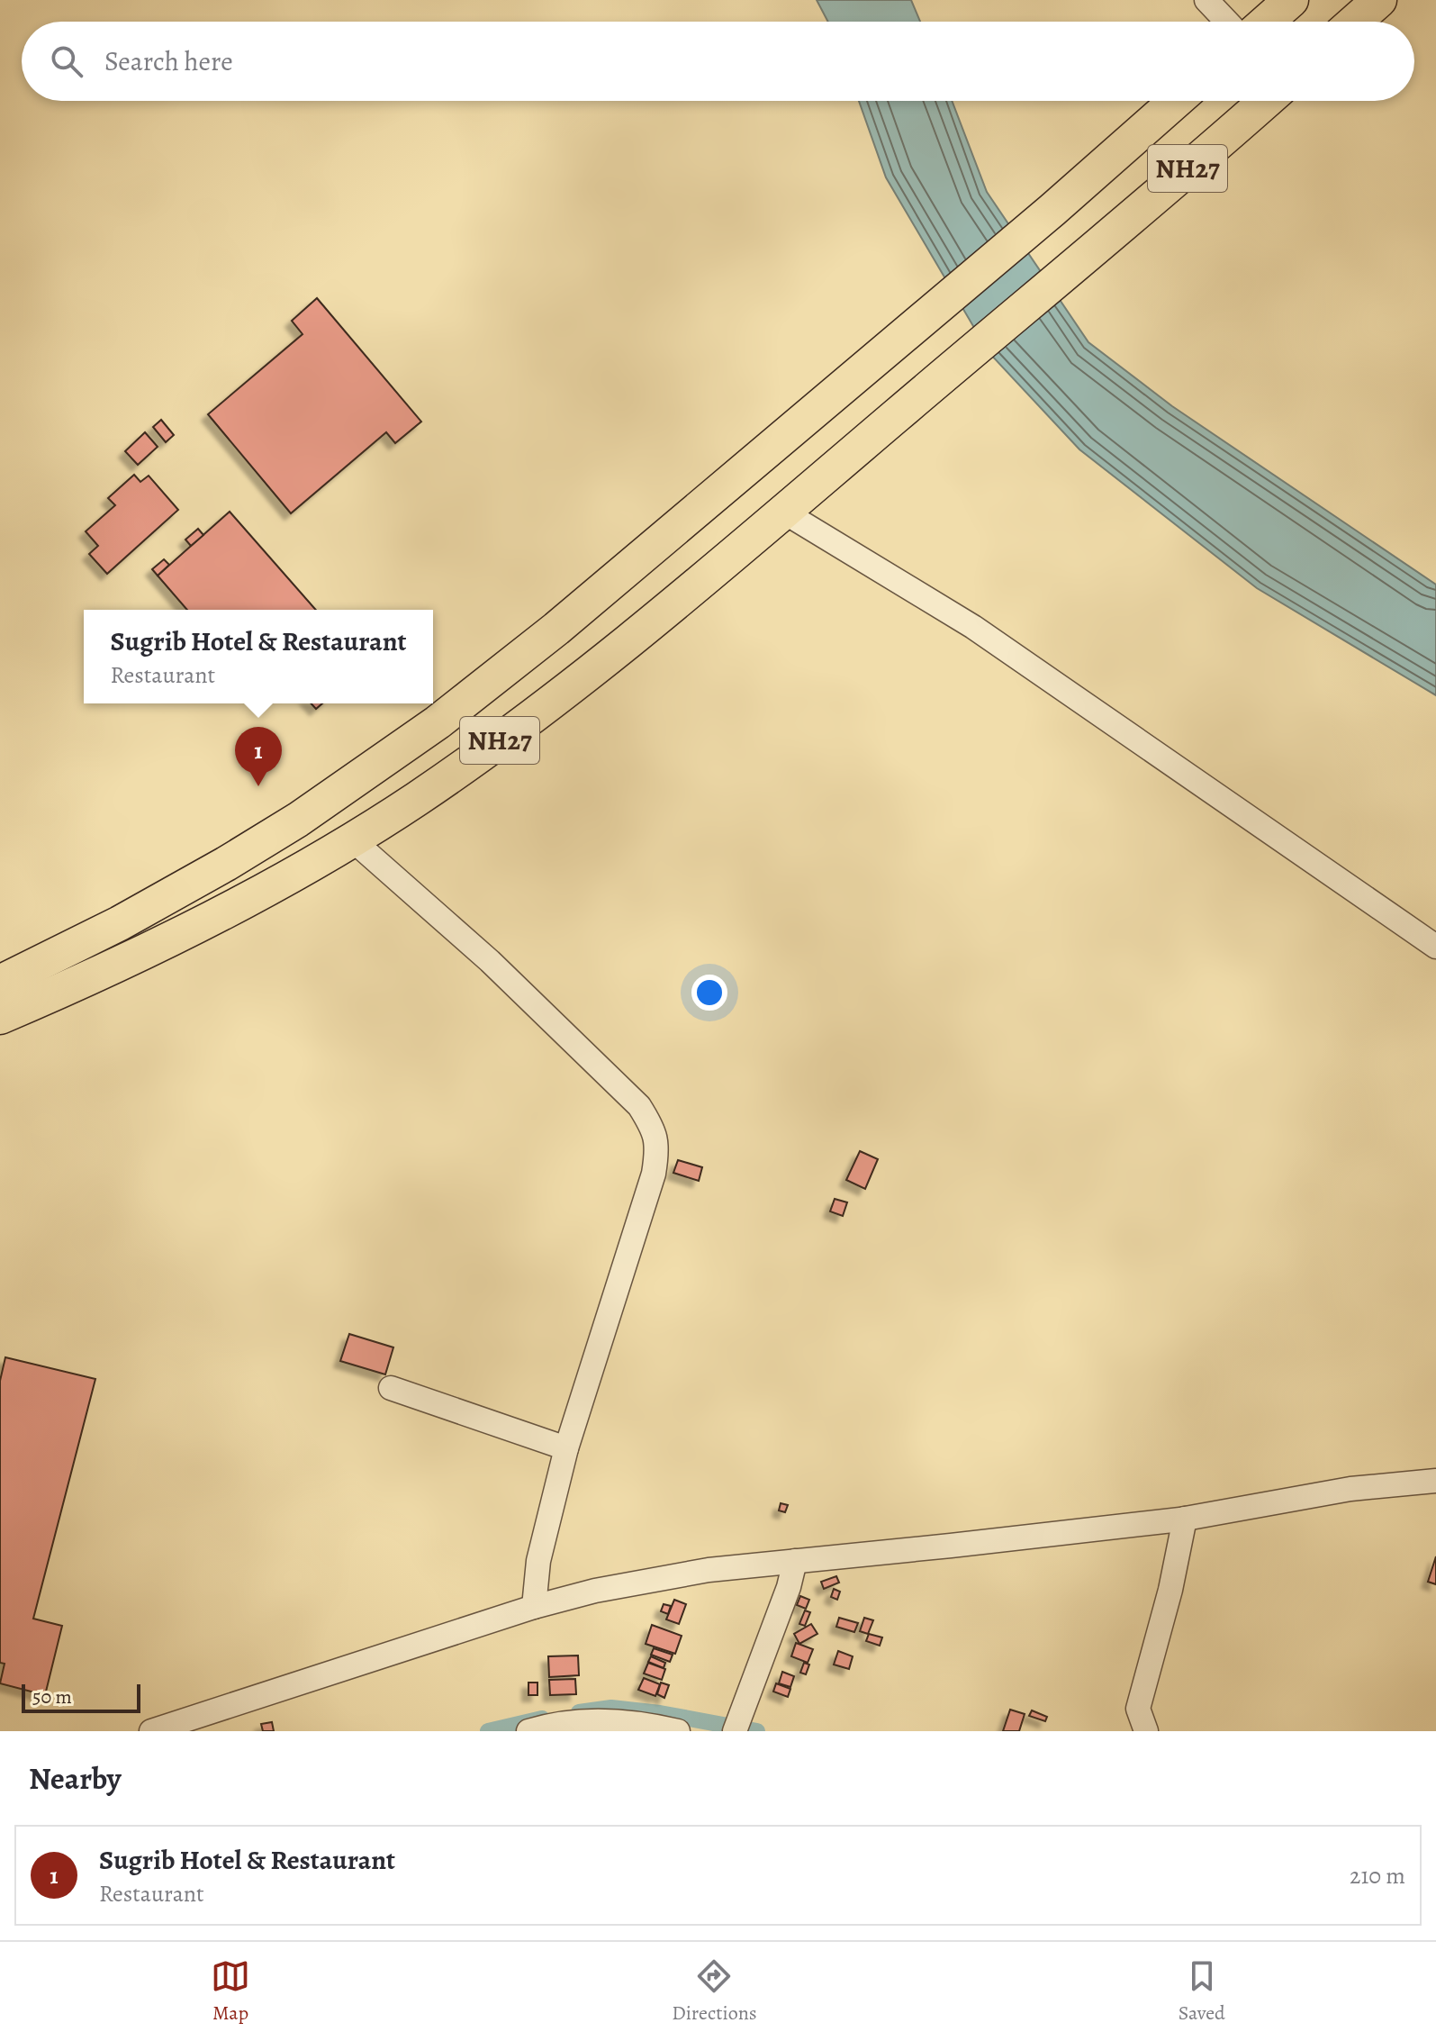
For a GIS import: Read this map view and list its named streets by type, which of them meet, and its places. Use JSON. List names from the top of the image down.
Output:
{
  "streets": {
    "highway": ["NH27"]
  },
  "scale_bar": "50 m",
  "page": {
    "search": "Search here",
    "popup": ["Sugrib Hotel & Restaurant", "Restaurant"],
    "pins": "1",
    "scale": "50 m",
    "heading": "Nearby",
    "list": [
      {
        "mark": "1",
        "name": "Sugrib Hotel & Restaurant",
        "note": "Restaurant",
        "value": "210 m"
      }
    ],
    "nav": ["Map", "Directions", "Saved"]
  }
}
